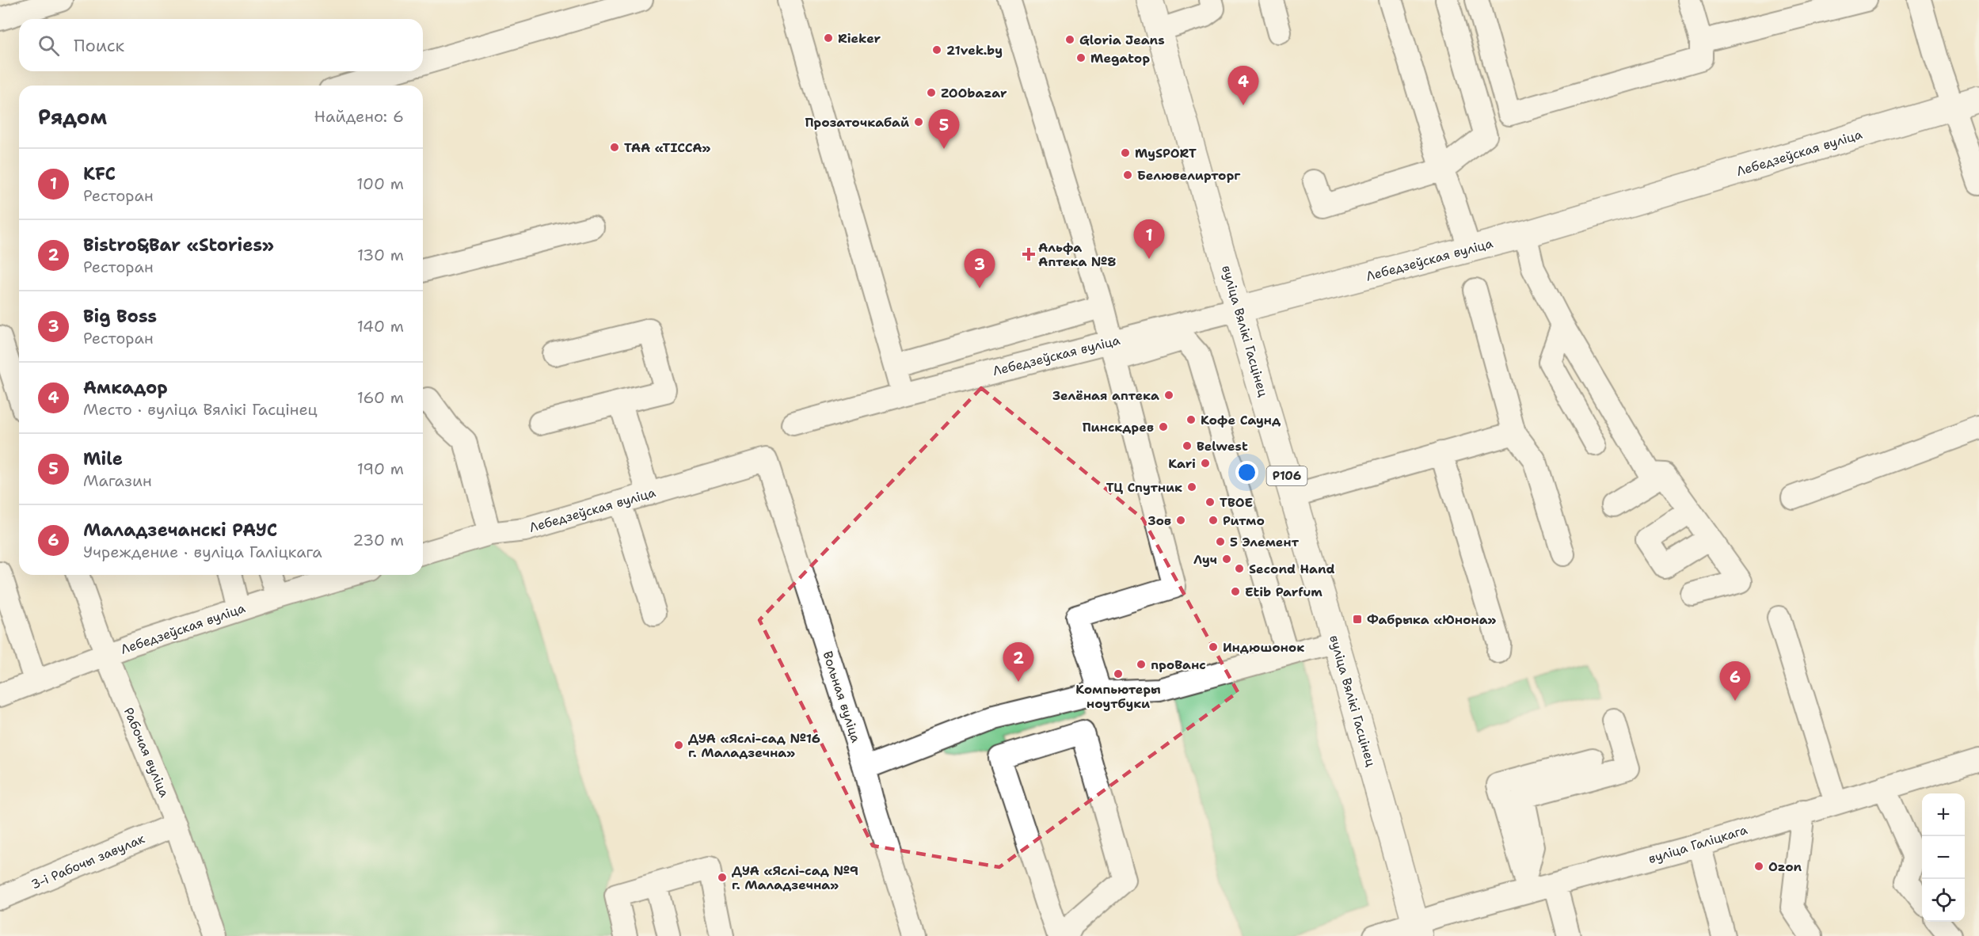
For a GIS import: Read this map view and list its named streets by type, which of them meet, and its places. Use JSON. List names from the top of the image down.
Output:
{
  "streets": {
    "main road": ["Лебедзеўская вуліца", "вуліца Вялікі Гасцінец", "Р106"],
    "street": [
      "Вольная вуліца",
      "Рабочая вуліца",
      "вуліца Галіцкага",
      "3-і Рабочы завулак"
    ]
  },
  "crossings": [
    ["Лебедзеўская вуліца", "вуліца Вялікі Гасцінец"],
    ["Лебедзеўская вуліца", "Вольная вуліца"],
    ["Лебедзеўская вуліца", "Рабочая вуліца"],
    ["вуліца Вялікі Гасцінец", "вуліца Галіцкага"],
    ["Рабочая вуліца", "3-і Рабочы завулак"]
  ],
  "places": {
    "other": [
      "Rieker",
      "Gloria Jeans",
      "21vek.by",
      "Megatop",
      "ZOObazar",
      "Прозаточкабай",
      "ТАА «ТIССА»",
      "MySPORT",
      "Белювелирторг",
      "Зелёная аптека",
      "Кофе Саунд",
      "Пинскдрев",
      "Belwest",
      "Kari",
      "ТЦ Спутник",
      "ТВОЕ",
      "Зов",
      "Ритмо",
      "5 Элемент",
      "Луч",
      "Second Hand",
      "Etib Parfum",
      "Индюшонок",
      "проВанс",
      "Компьютеры ноутбуки",
      "ДУА «Яслі-сад №16 г. Маладзечна»",
      "Ozon",
      "ДУА «Яслі-сад №9 г. Маладзечна»"
    ],
    "health": ["Альфа Аптека №8"],
    "transit": ["Фабрыка «Юнона»"]
  },
  "page": {
    "search": "Поиск",
    "pins": [
      "4",
      "5",
      "1",
      "3",
      "2",
      "6"
    ],
    "heading": ["Рядом", "Найдено: 6"],
    "list": [
      {
        "mark": "1",
        "name": "KFC",
        "note": "Ресторан",
        "value": "100 m"
      },
      {
        "mark": "2",
        "name": "Bistro&Bar «Stories»",
        "note": "Ресторан",
        "value": "130 m"
      },
      {
        "mark": "3",
        "name": "Big Boss",
        "note": "Ресторан",
        "value": "140 m"
      },
      {
        "mark": "4",
        "name": "Амкадор",
        "note": "Место · вуліца Вялікі Гасцінец",
        "value": "160 m"
      },
      {
        "mark": "5",
        "name": "Mile",
        "note": "Магазин",
        "value": "190 m"
      },
      {
        "mark": "6",
        "name": "Маладзечанскі РАУС",
        "note": "Учреждение · вуліца Галіцкага",
        "value": "230 m"
      }
    ],
    "map_buttons": ["+", "−"]
  }
}
